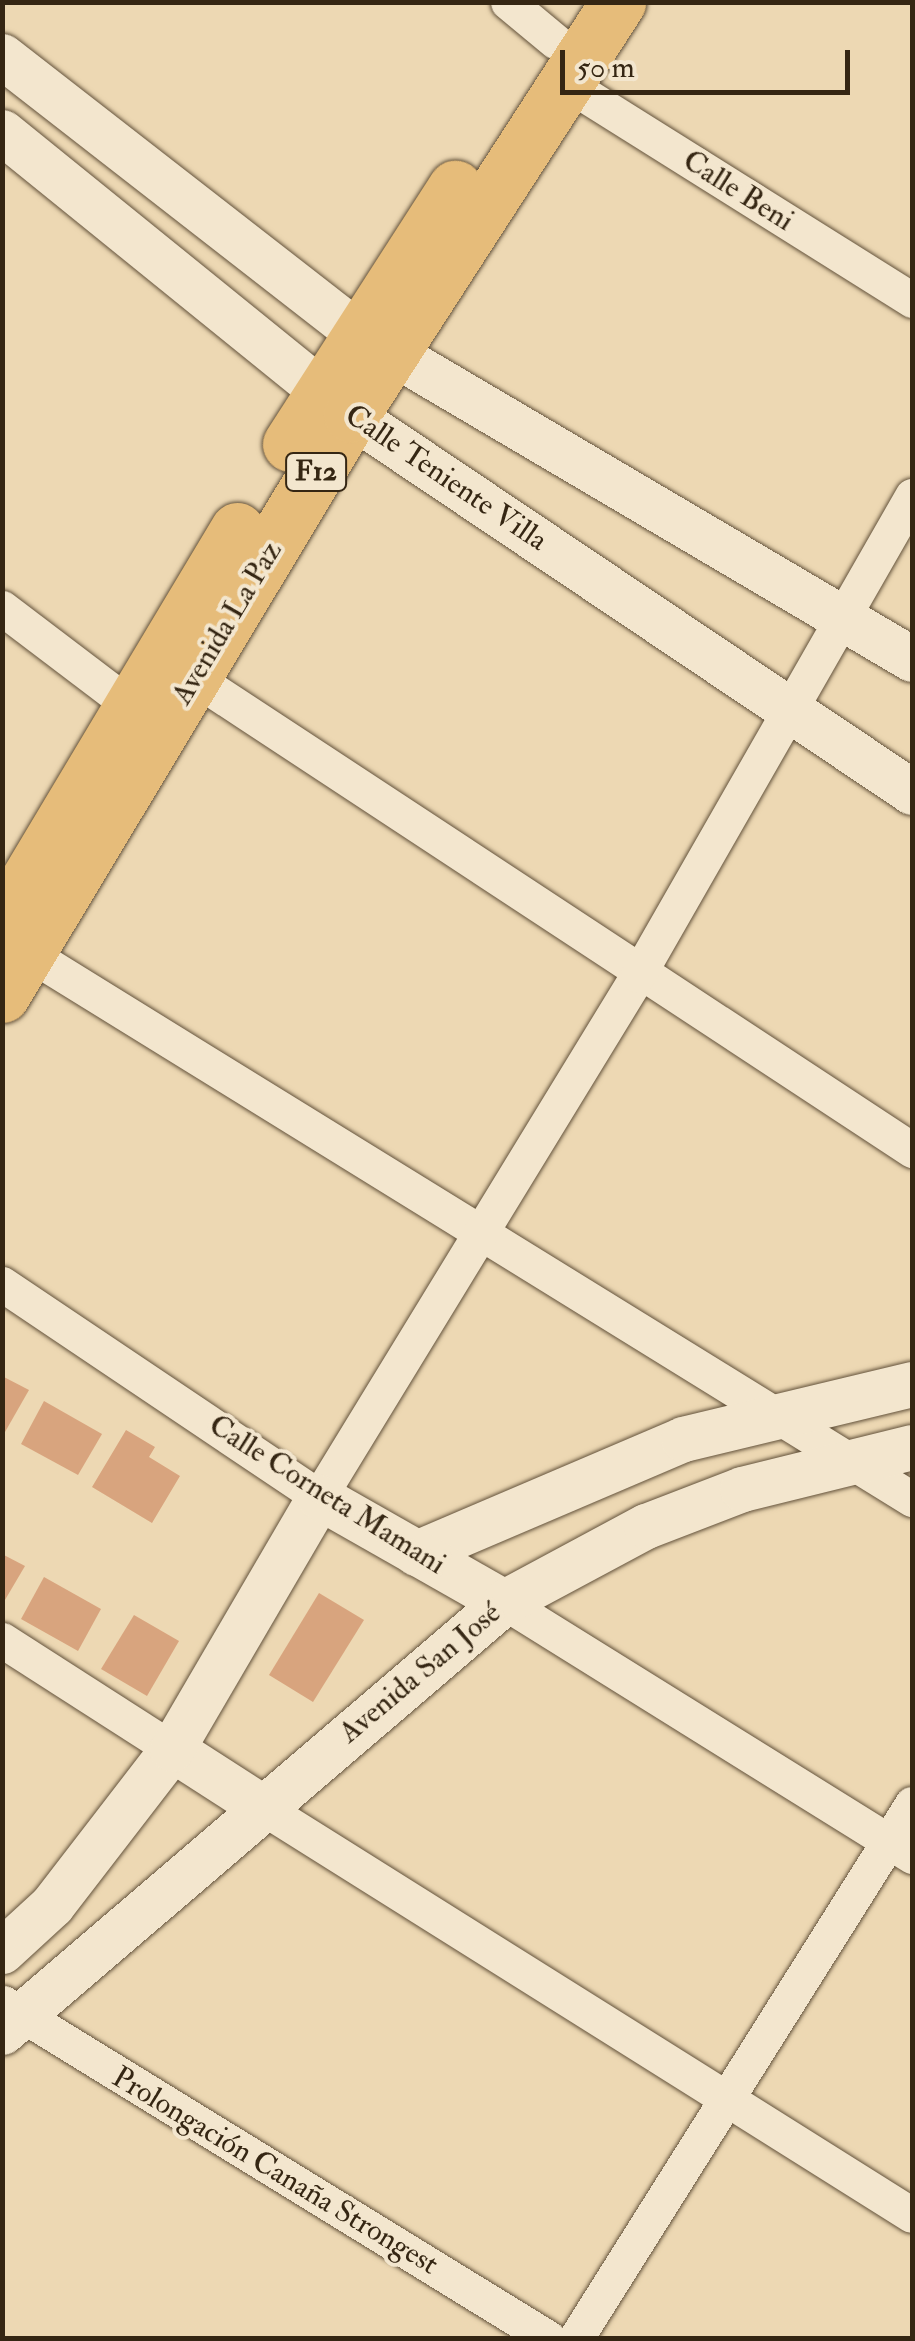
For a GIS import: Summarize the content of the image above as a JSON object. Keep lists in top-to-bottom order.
{
  "streets": {
    "main road": ["F12", "Avenida La Paz"],
    "street": [
      "Calle Beni",
      "Calle Teniente Villa",
      "Calle Corneta Mamani",
      "Avenida San José",
      "Prolongación Canaña Strongest"
    ]
  },
  "crossings": [
    ["Calle Beni", "Avenida La Paz"],
    ["Calle Teniente Villa", "Avenida La Paz"],
    ["Calle Corneta Mamani", "Avenida San José"],
    ["Avenida San José", "Prolongación Canaña Strongest"]
  ],
  "scale_bar": "50 m"
}
